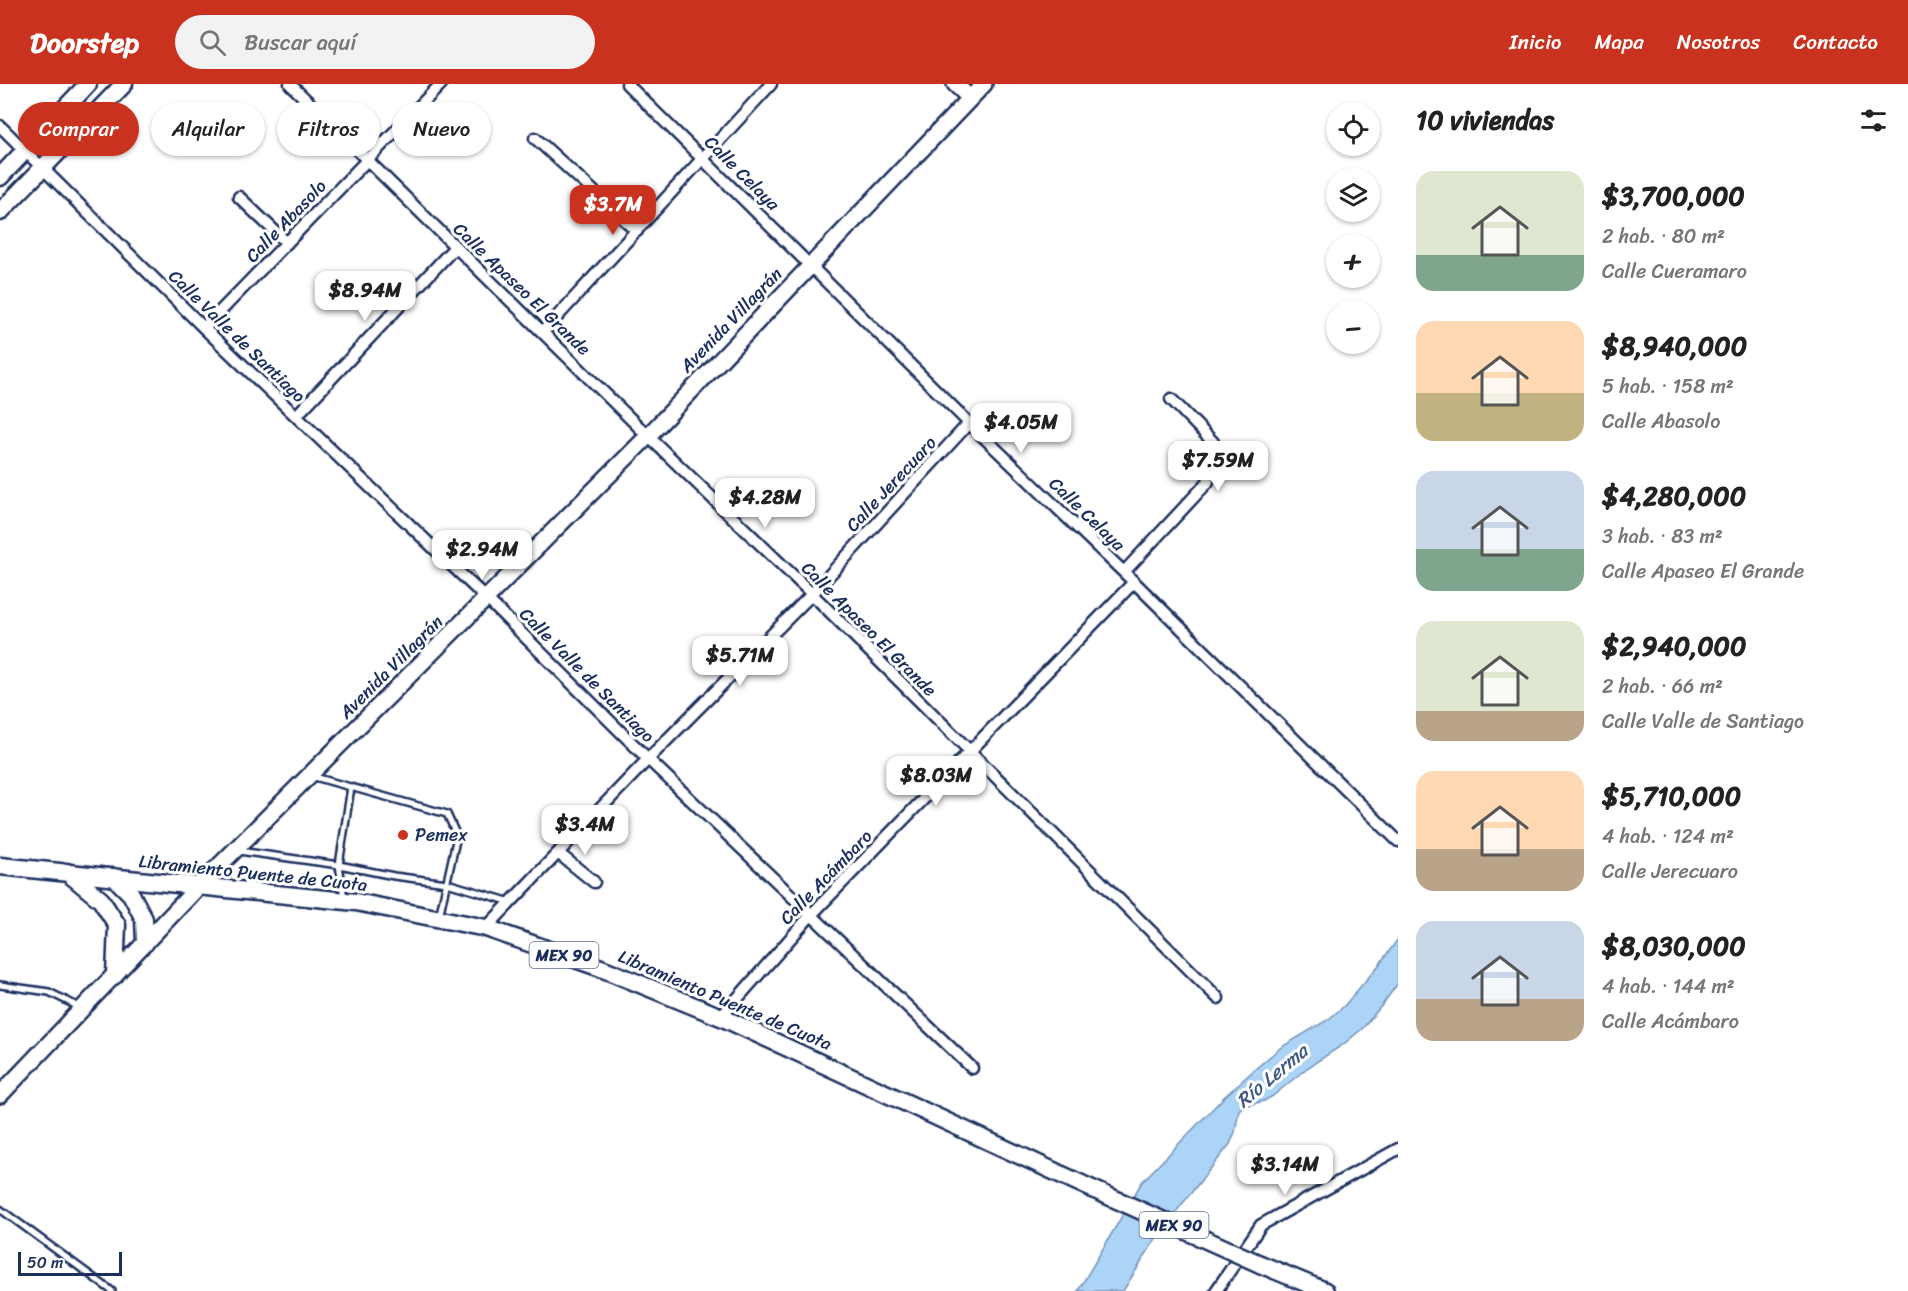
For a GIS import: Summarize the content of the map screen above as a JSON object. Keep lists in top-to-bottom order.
{
  "streets": {
    "main road": ["Libramiento Puente de Cuota", "MEX 90"],
    "street": [
      "Calle Celaya",
      "Calle Abasolo",
      "Calle Apaseo El Grande",
      "Avenida Villagrán",
      "Calle Valle de Santiago",
      "Calle Jerecuaro",
      "Calle Acámbaro"
    ]
  },
  "crossings": [
    ["Calle Celaya", "Avenida Villagrán"],
    ["Calle Celaya", "Calle Jerecuaro"],
    ["Calle Celaya", "Calle Acámbaro"],
    ["Calle Abasolo", "Calle Apaseo El Grande"],
    ["Calle Abasolo", "Calle Valle de Santiago"],
    ["Calle Apaseo El Grande", "Avenida Villagrán"],
    ["Calle Apaseo El Grande", "Calle Jerecuaro"],
    ["Calle Apaseo El Grande", "Calle Acámbaro"],
    ["Avenida Villagrán", "Calle Valle de Santiago"],
    ["Avenida Villagrán", "Libramiento Puente de Cuota"],
    ["Calle Valle de Santiago", "Calle Jerecuaro"],
    ["Calle Valle de Santiago", "Calle Acámbaro"],
    ["Calle Jerecuaro", "Libramiento Puente de Cuota"],
    ["Libramiento Puente de Cuota", "Calle Acámbaro"]
  ],
  "water": ["Río Lerma"],
  "places": ["Pemex"],
  "scale_bar": "50 m",
  "page": {
    "header": "Doorstep",
    "search": "Buscar aquí",
    "nav": [
      "Inicio",
      "Mapa",
      "Nosotros",
      "Contacto"
    ],
    "heading": "10 viviendas",
    "map_buttons": ["+", "−"],
    "chip": [
      "Comprar",
      "Alquilar",
      "Filtros",
      "Nuevo"
    ],
    "list": [
      {
        "name": "$3,700,000",
        "note": "2 hab. · 80 m² · Calle Cueramaro"
      },
      {
        "name": "$8,940,000",
        "note": "5 hab. · 158 m² · Calle Abasolo"
      },
      {
        "name": "$4,280,000",
        "note": "3 hab. · 83 m² · Calle Apaseo El Grande"
      },
      {
        "name": "$2,940,000",
        "note": "2 hab. · 66 m² · Calle Valle de Santiago"
      },
      {
        "name": "$5,710,000",
        "note": "4 hab. · 124 m² · Calle Jerecuaro"
      },
      {
        "name": "$8,030,000",
        "note": "4 hab. · 144 m² · Calle Acámbaro"
      }
    ],
    "price": [
      "$3.7M",
      "$8.94M",
      "$4.05M",
      "$7.59M",
      "$4.28M",
      "$2.94M",
      "$5.71M",
      "$8.03M",
      "$3.4M",
      "$3.14M"
    ],
    "scale": "50 m"
  }
}
